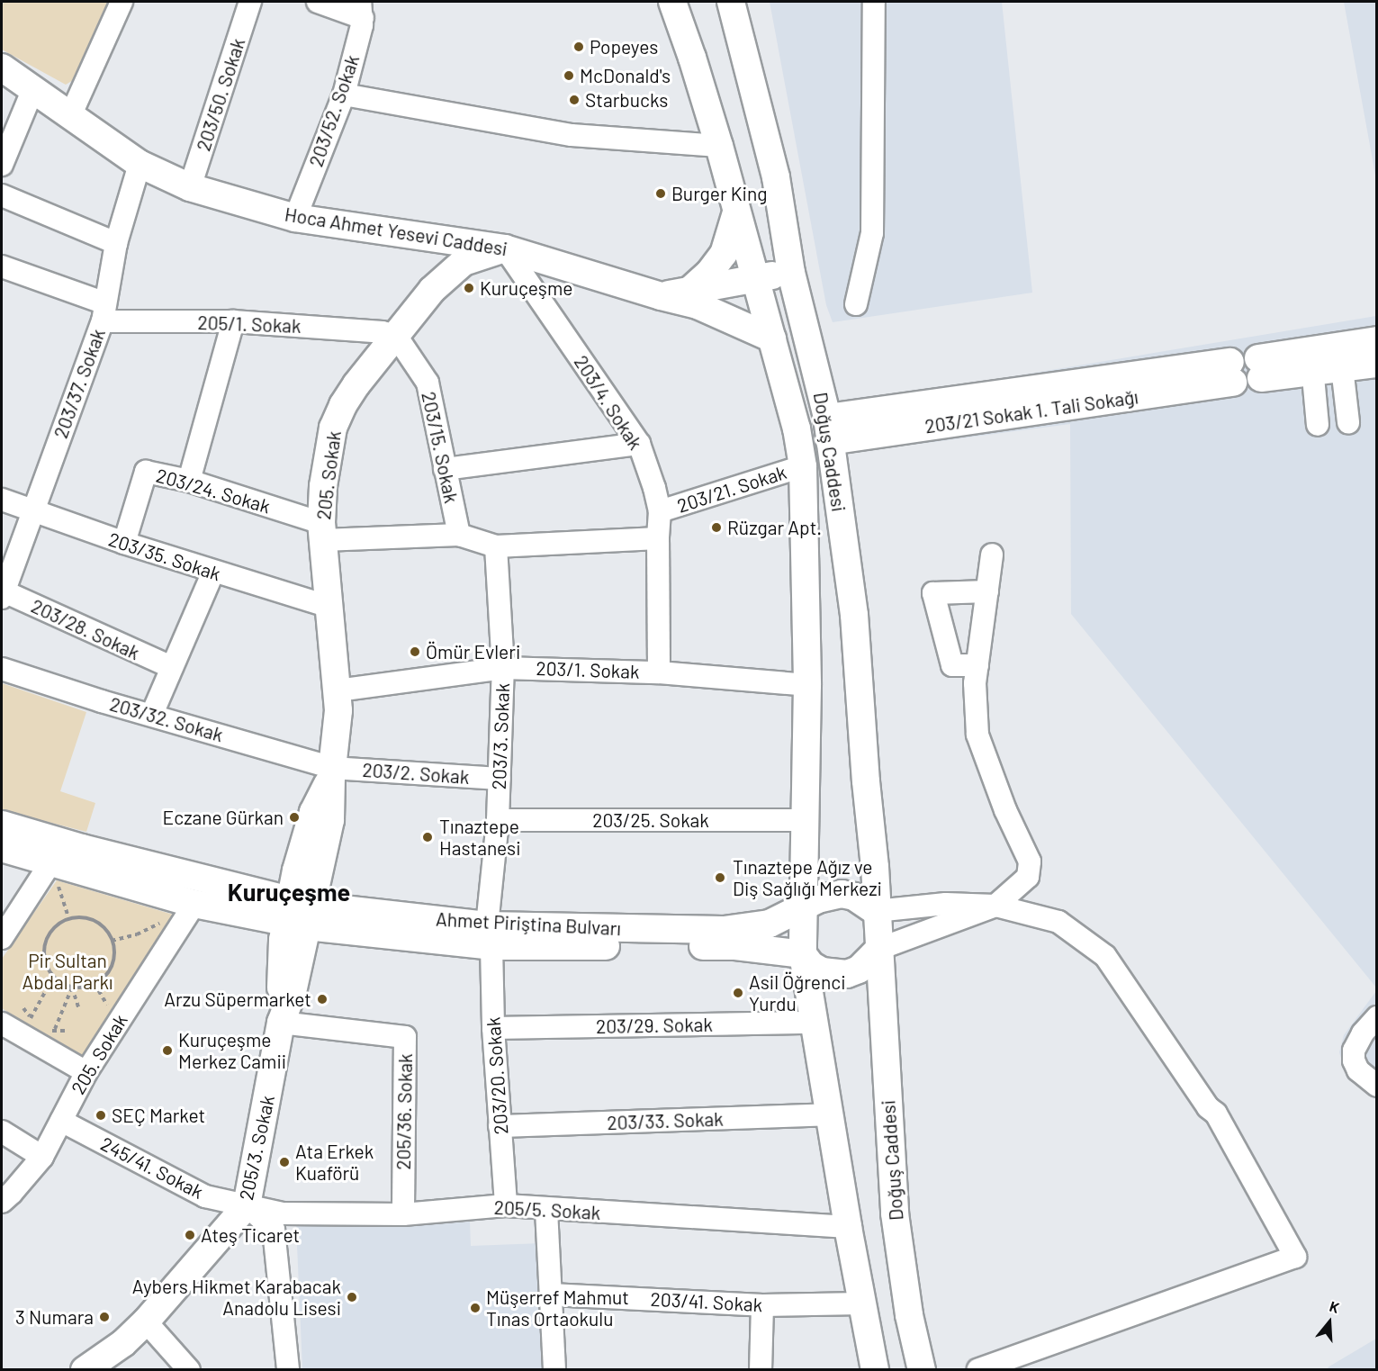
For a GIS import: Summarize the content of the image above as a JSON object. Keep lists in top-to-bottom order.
{
  "streets": {
    "main road": [
      "Hoca Ahmet Yesevi Caddesi",
      "203/21 Sokak 1. Tali Sokağı",
      "Doğuş Caddesi",
      "205. Sokak",
      "Ahmet Piriştina Bulvarı",
      "205/3. Sokak"
    ],
    "street": [
      "203/50. Sokak",
      "203/52. Sokak",
      "205/1. Sokak",
      "203/37. Sokak",
      "203/4. Sokak",
      "203/15. Sokak",
      "203/21. Sokak",
      "203/24. Sokak",
      "203/35. Sokak",
      "203/28. Sokak",
      "203/1. Sokak",
      "203/32. Sokak",
      "203/3. Sokak",
      "203/2. Sokak",
      "203/25. Sokak",
      "203/29. Sokak",
      "203/20. Sokak",
      "205/36. Sokak",
      "203/33. Sokak",
      "245/41. Sokak",
      "205/5. Sokak",
      "203/41. Sokak"
    ]
  },
  "crossings": [
    ["203/50. Sokak", "Hoca Ahmet Yesevi Caddesi"],
    ["203/52. Sokak", "Hoca Ahmet Yesevi Caddesi"],
    ["Hoca Ahmet Yesevi Caddesi", "203/37. Sokak"],
    ["Hoca Ahmet Yesevi Caddesi", "203/4. Sokak"],
    ["Hoca Ahmet Yesevi Caddesi", "205. Sokak"],
    ["205/1. Sokak", "203/37. Sokak"],
    ["205/1. Sokak", "203/15. Sokak"],
    ["205/1. Sokak", "205. Sokak"],
    ["203/37. Sokak", "203/35. Sokak"],
    ["203/37. Sokak", "203/28. Sokak"],
    ["203/4. Sokak", "205. Sokak"],
    ["203/4. Sokak", "203/21. Sokak"],
    ["203/4. Sokak", "203/1. Sokak"],
    ["203/21 Sokak 1. Tali Sokağı", "Doğuş Caddesi"],
    ["203/15. Sokak", "205. Sokak"],
    ["Doğuş Caddesi", "203/21. Sokak"],
    ["Doğuş Caddesi", "203/1. Sokak"],
    ["Doğuş Caddesi", "203/25. Sokak"],
    ["Doğuş Caddesi", "Ahmet Piriştina Bulvarı"],
    ["205. Sokak", "203/24. Sokak"],
    ["205. Sokak", "203/35. Sokak"],
    ["205. Sokak", "203/1. Sokak"],
    ["205. Sokak", "203/32. Sokak"],
    ["205. Sokak", "203/2. Sokak"],
    ["205. Sokak", "Ahmet Piriştina Bulvarı"],
    ["205. Sokak", "205/3. Sokak"],
    ["205. Sokak", "245/41. Sokak"],
    ["203/24. Sokak", "203/35. Sokak"],
    ["203/1. Sokak", "203/3. Sokak"],
    ["203/32. Sokak", "203/2. Sokak"],
    ["203/3. Sokak", "203/2. Sokak"],
    ["203/3. Sokak", "203/25. Sokak"],
    ["203/3. Sokak", "Ahmet Piriştina Bulvarı"],
    ["203/3. Sokak", "203/20. Sokak"],
    ["Ahmet Piriştina Bulvarı", "203/20. Sokak"],
    ["Ahmet Piriştina Bulvarı", "205/3. Sokak"],
    ["203/29. Sokak", "203/20. Sokak"],
    ["203/20. Sokak", "203/33. Sokak"],
    ["203/20. Sokak", "205/5. Sokak"],
    ["205/36. Sokak", "205/3. Sokak"],
    ["205/36. Sokak", "205/5. Sokak"],
    ["205/3. Sokak", "245/41. Sokak"],
    ["205/3. Sokak", "205/5. Sokak"],
    ["245/41. Sokak", "205/5. Sokak"]
  ],
  "districts": ["Kuruçeşme"],
  "parks": ["Pir Sultan Abdal Parkı"],
  "places": [
    "Popeyes",
    "McDonald's",
    "Starbucks",
    "Burger King",
    "Kuruçeşme",
    "Rüzgar Apt.",
    "Ömür Evleri",
    "Eczane Gürkan",
    "Tınaztepe Hastanesi",
    "Tınaztepe Ağız ve Diş Sağlığı Merkezi",
    "Asil Öğrenci Yurdu",
    "Arzu Süpermarket",
    "Kuruçeşme Merkez Camii",
    "SEÇ Market",
    "Ata Erkek Kuaförü",
    "Ateş Ticaret",
    "Aybers Hikmet Karabacak Anadolu Lisesi",
    "Müşerref Mahmut Tınas Ortaokulu",
    "3 Numara"
  ],
  "north": "top"
}
